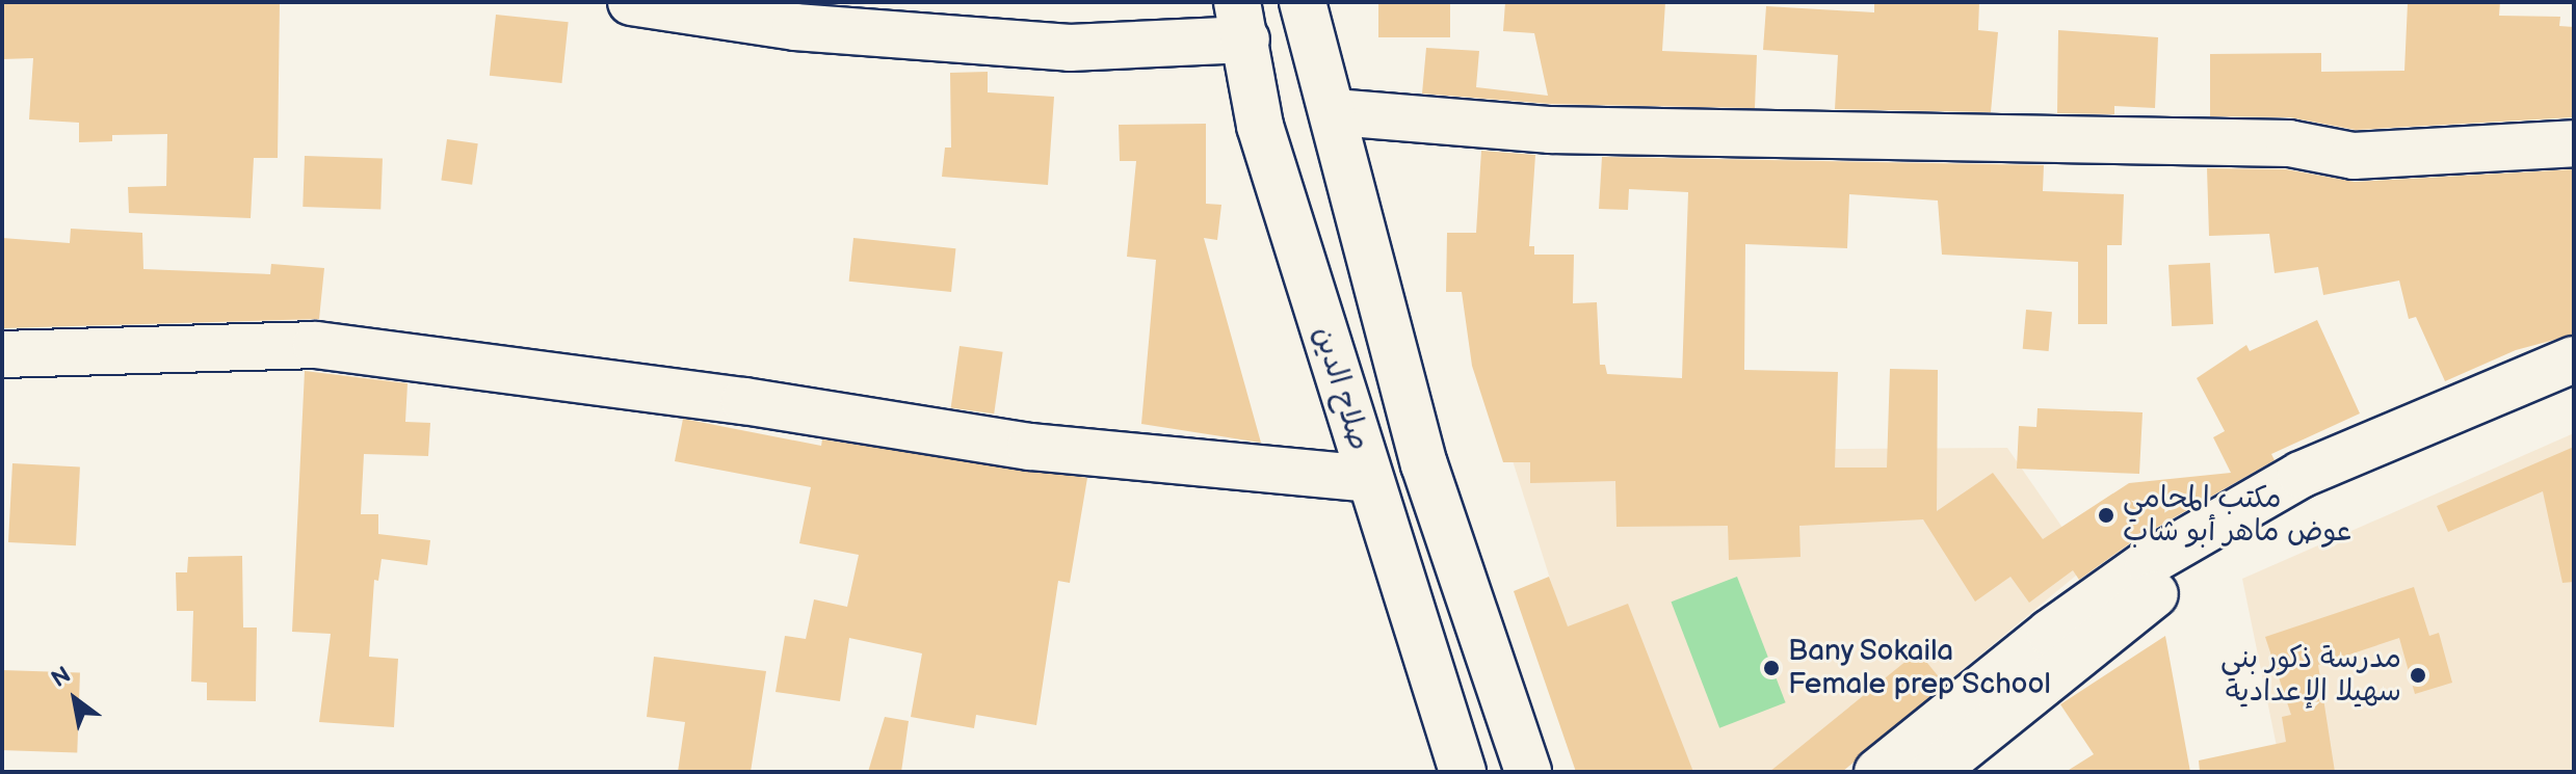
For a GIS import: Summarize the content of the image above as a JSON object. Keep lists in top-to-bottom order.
{
  "streets": {
    "main road": ["صلاح الدين"]
  },
  "places": ["مكتب المحامي عوض ماهر أبو شاب", "Bany Sokaila Female prep School", "مدرسة ذكور بني سهيلا الإعدادية"],
  "north": "top left"
}
